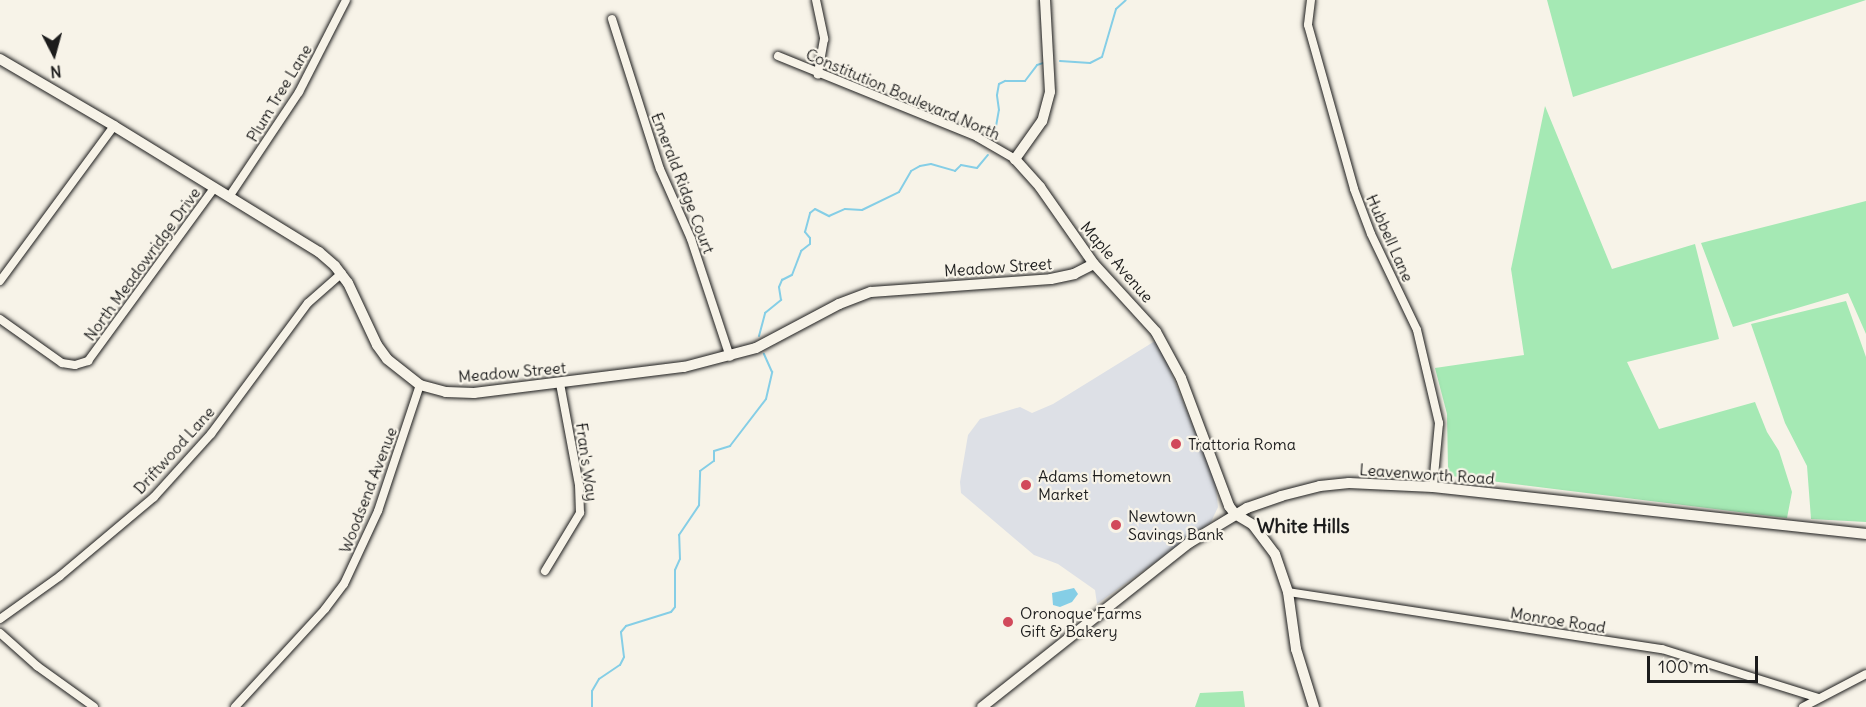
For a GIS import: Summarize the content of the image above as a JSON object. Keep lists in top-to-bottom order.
{
  "streets": {
    "main road": ["Maple Avenue", "Meadow Street", "Leavenworth Road"],
    "street": [
      "Plum Tree Lane",
      "Constitution Boulevard North",
      "Emerald Ridge Court",
      "Hubbell Lane",
      "North Meadowridge Drive",
      "Driftwood Lane",
      "Fran's Way",
      "Woodsend Avenue",
      "Monroe Road"
    ]
  },
  "crossings": [
    ["Plum Tree Lane", "Meadow Street"],
    ["Constitution Boulevard North", "Maple Avenue"],
    ["Emerald Ridge Court", "Meadow Street"],
    ["Hubbell Lane", "Leavenworth Road"],
    ["Maple Avenue", "Meadow Street"],
    ["Maple Avenue", "Leavenworth Road"],
    ["North Meadowridge Drive", "Meadow Street"],
    ["Meadow Street", "Driftwood Lane"],
    ["Meadow Street", "Fran's Way"],
    ["Meadow Street", "Woodsend Avenue"]
  ],
  "districts": ["White Hills"],
  "places": [
    "Trattoria Roma",
    "Adams Hometown Market",
    "Newtown Savings Bank",
    "Oronoque Farms Gift & Bakery"
  ],
  "scale_bar": "100 m",
  "north": "bottom"
}
